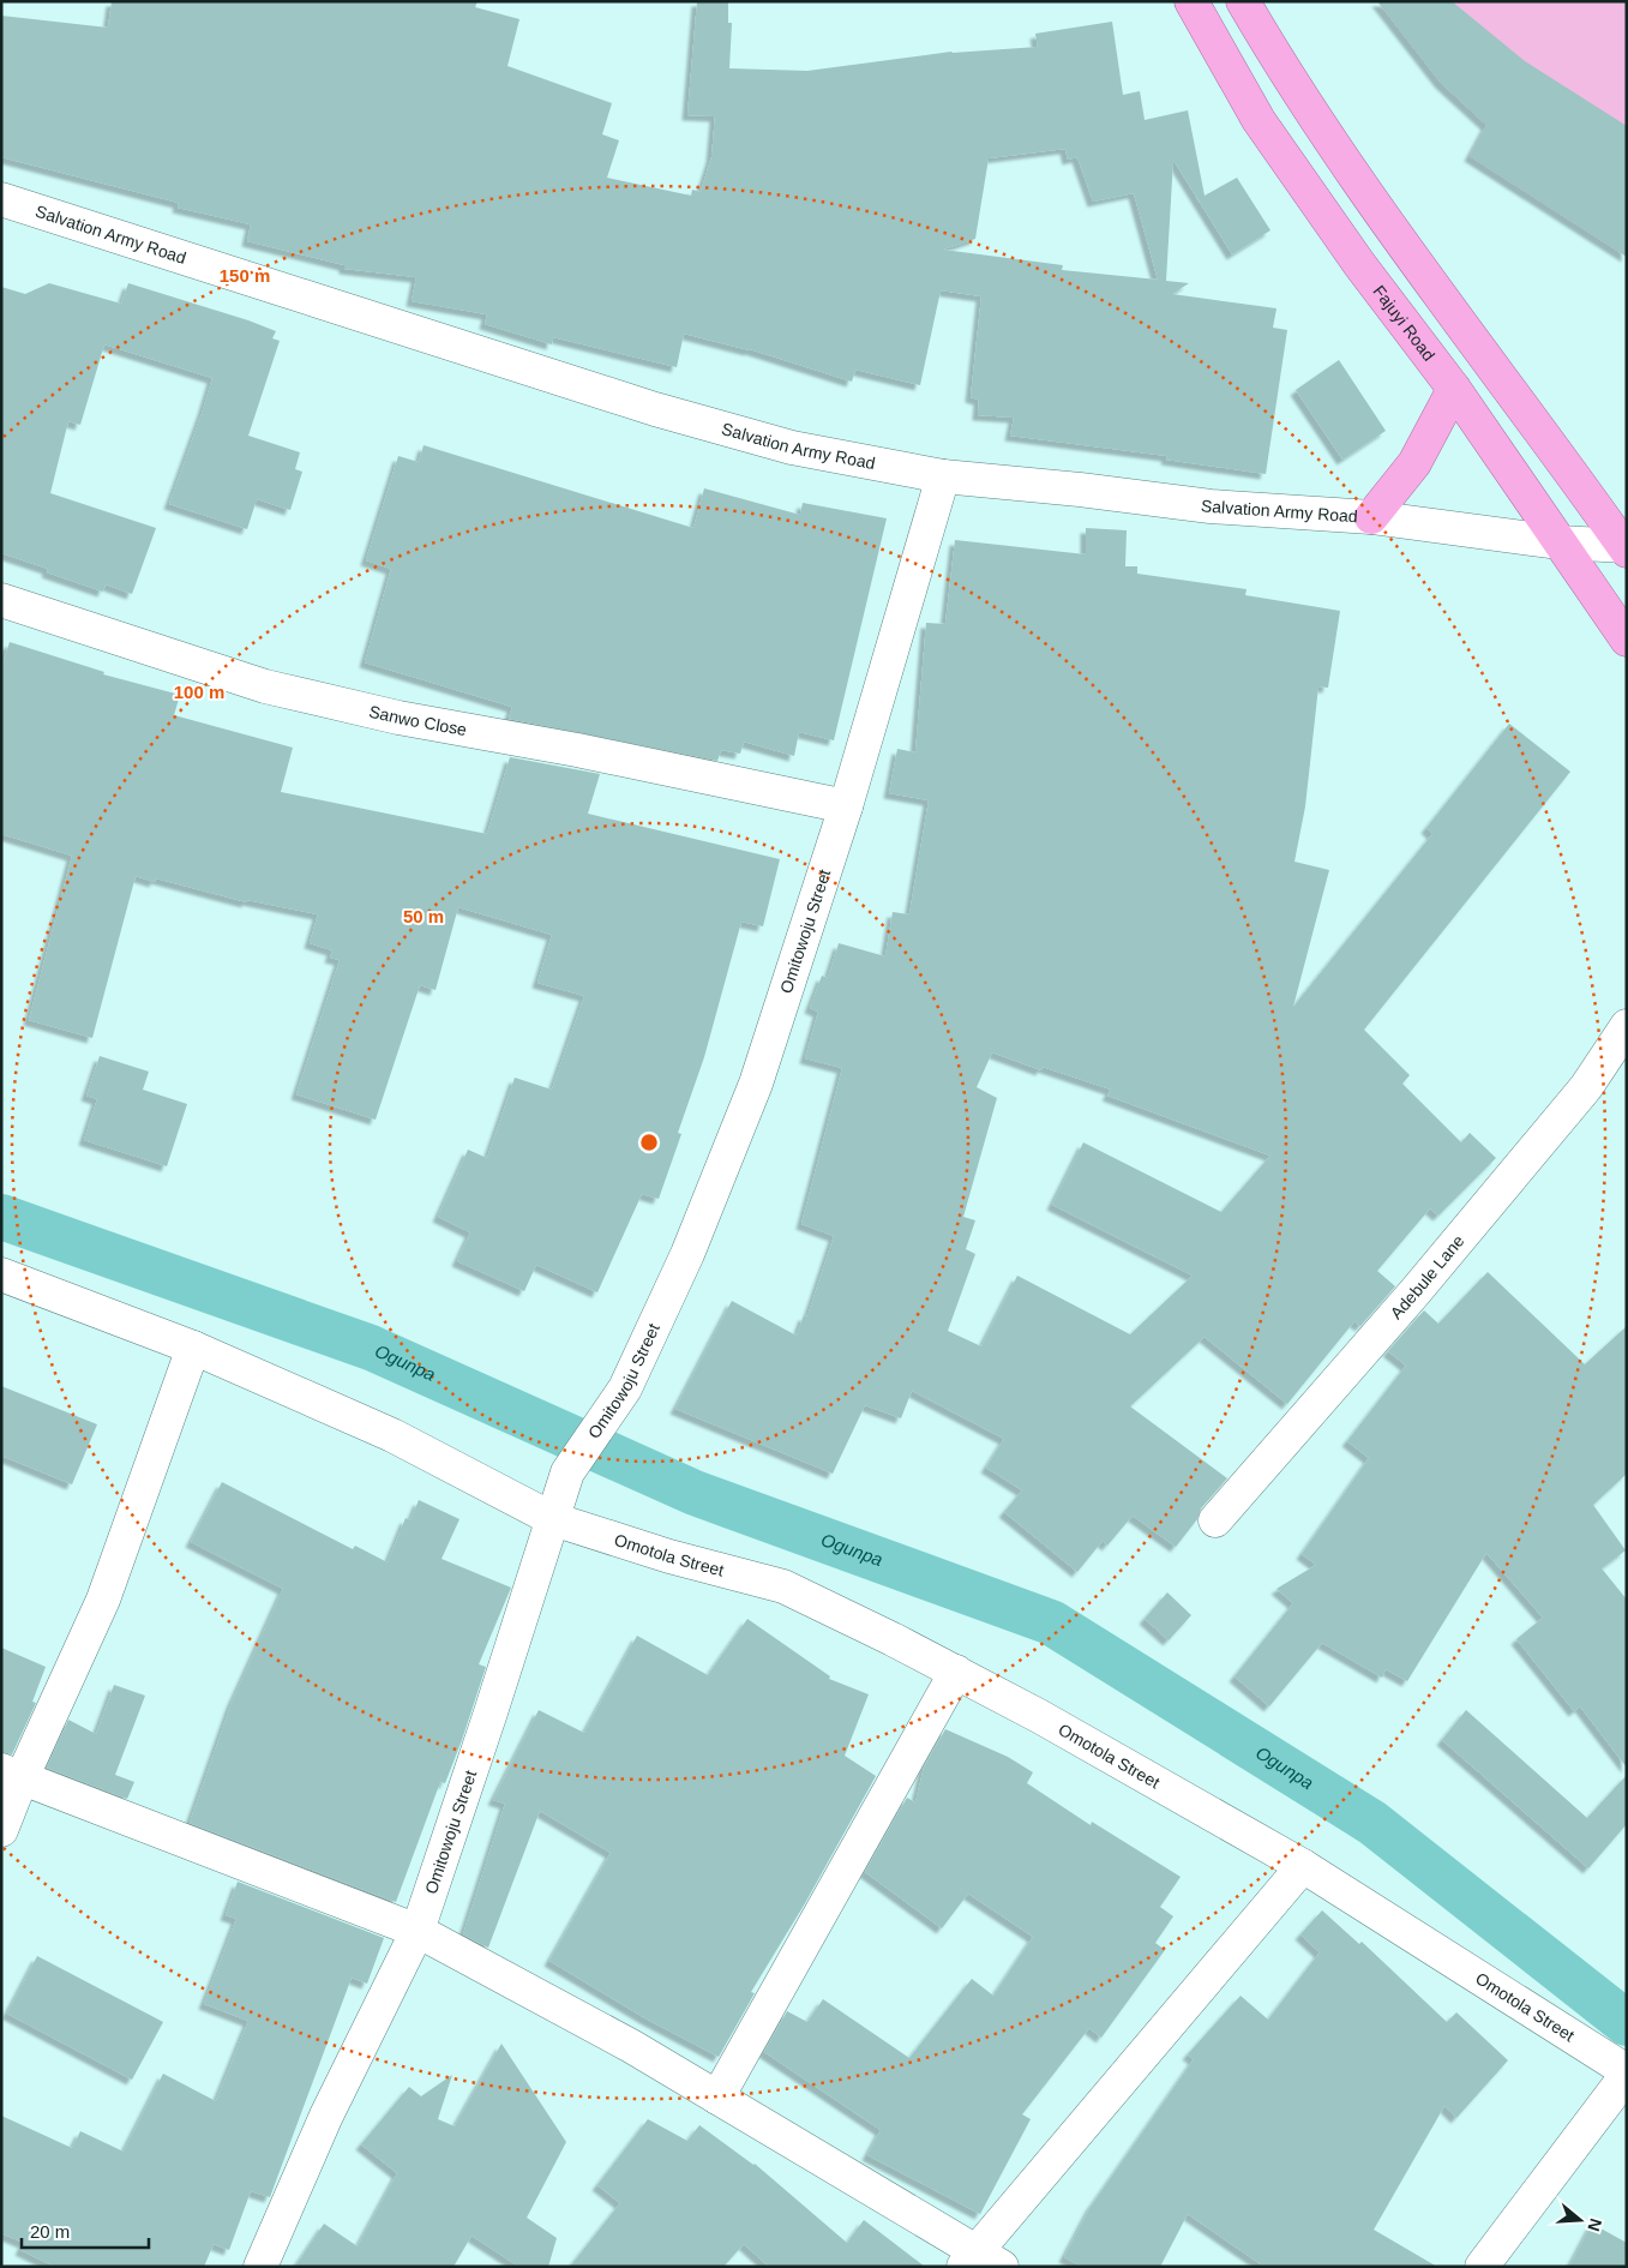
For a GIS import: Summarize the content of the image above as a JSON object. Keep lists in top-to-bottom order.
{
  "streets": {
    "highway": ["Fajuyi Road"],
    "street": [
      "Salvation Army Road",
      "Sanwo Close",
      "Omitowoju Street",
      "Adebule Lane",
      "Omotola Street"
    ]
  },
  "crossings": [
    ["Salvation Army Road", "Fajuyi Road"],
    ["Salvation Army Road", "Omitowoju Street"],
    ["Sanwo Close", "Omitowoju Street"],
    ["Omitowoju Street", "Omotola Street"]
  ],
  "water": ["Ogunpa"],
  "scale_bar": "20 m",
  "north": "right",
  "rings": ["150 m", "100 m", "50 m"]
}
